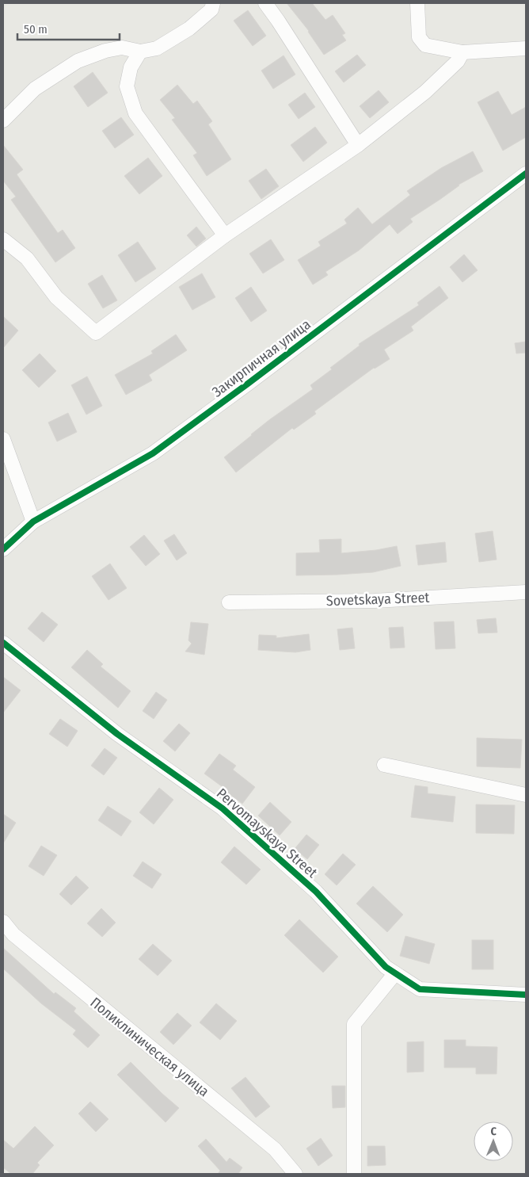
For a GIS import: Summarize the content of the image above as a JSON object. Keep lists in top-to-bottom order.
{
  "streets": {
    "street": [
      "Закирпичная улица",
      "Sovetskaya Street",
      "Pervomayskaya Street",
      "Поликлиническая улица"
    ]
  },
  "scale_bar": "50 m",
  "north": "top"
}
